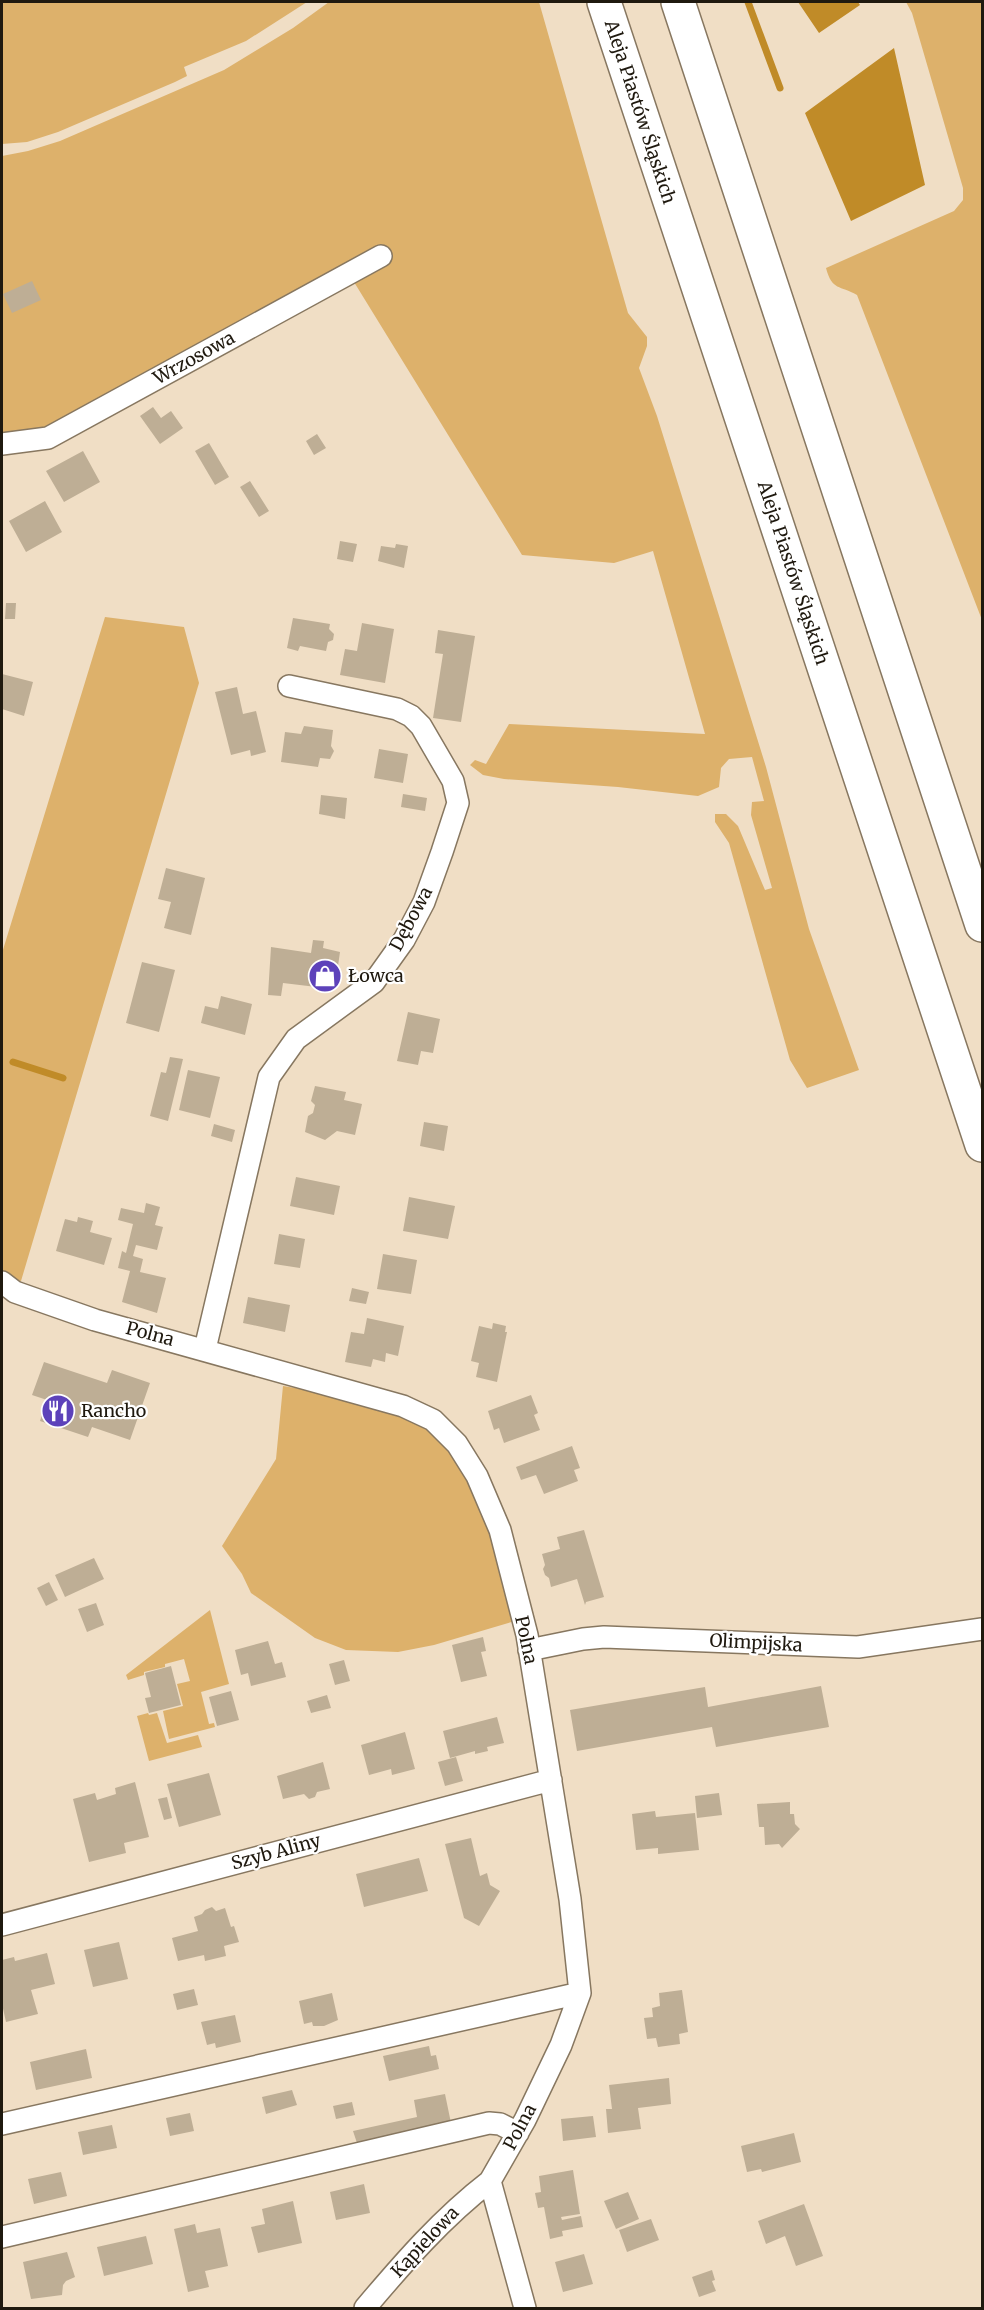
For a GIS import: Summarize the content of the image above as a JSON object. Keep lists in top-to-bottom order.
{
  "streets": {
    "highway": ["Aleja Piastów Śląskich"],
    "street": [
      "Wrzosowa",
      "Dębowa",
      "Polna",
      "Olimpijska",
      "Szyb Aliny",
      "Kąpielowa"
    ]
  },
  "crossings": [
    ["Dębowa", "Polna"],
    ["Polna", "Olimpijska"],
    ["Polna", "Szyb Aliny"],
    ["Polna", "Kąpielowa"]
  ],
  "places": {
    "shop": ["Łowca"],
    "restaurant": ["Rancho"]
  }
}
